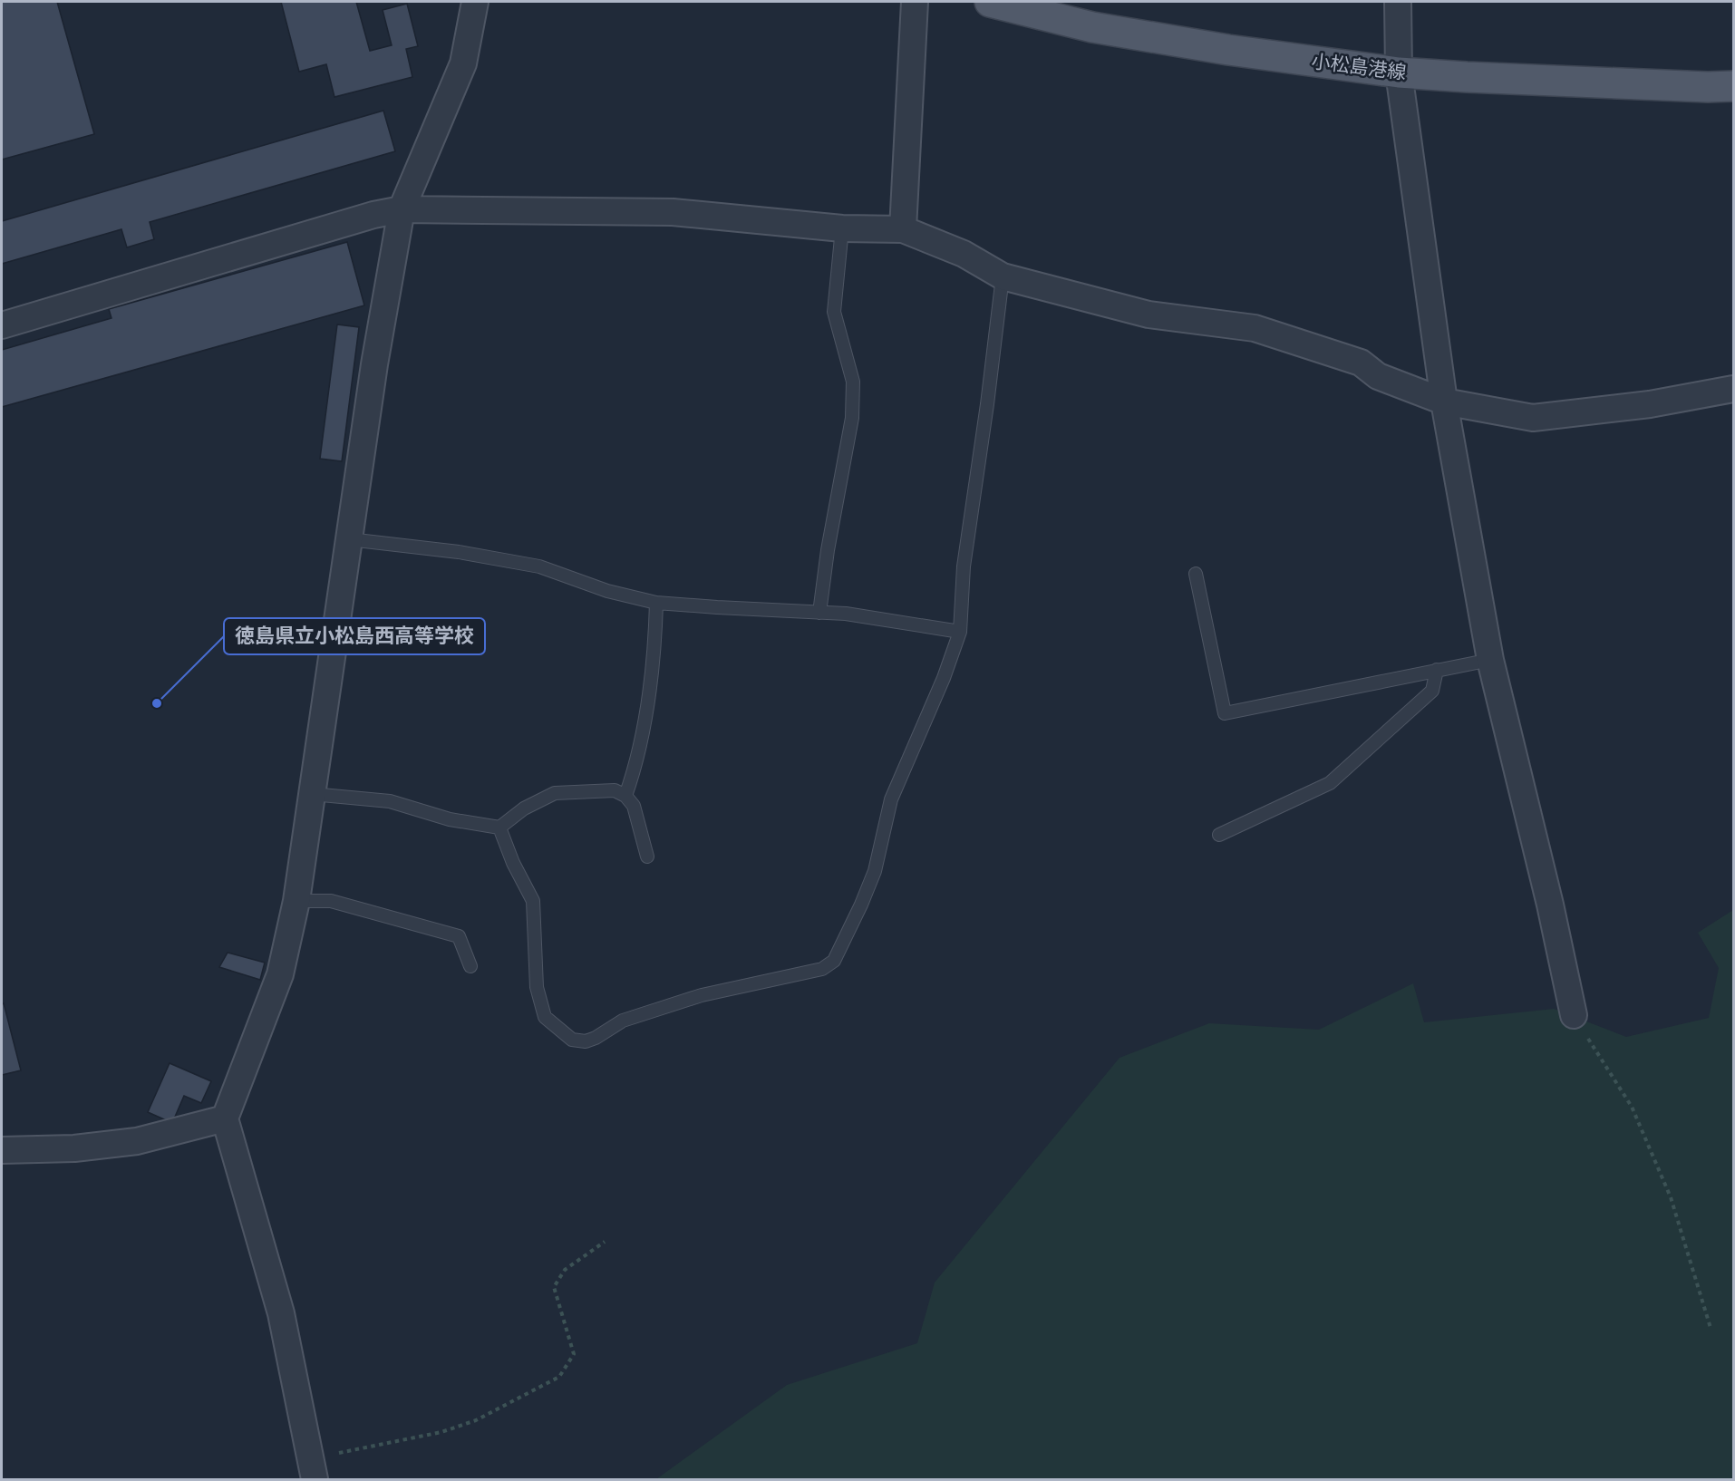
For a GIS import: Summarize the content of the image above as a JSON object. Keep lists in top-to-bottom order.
{
  "streets": {
    "main road": ["小松島港線"]
  },
  "places": ["徳島県立小松島西高等学校"]
}
